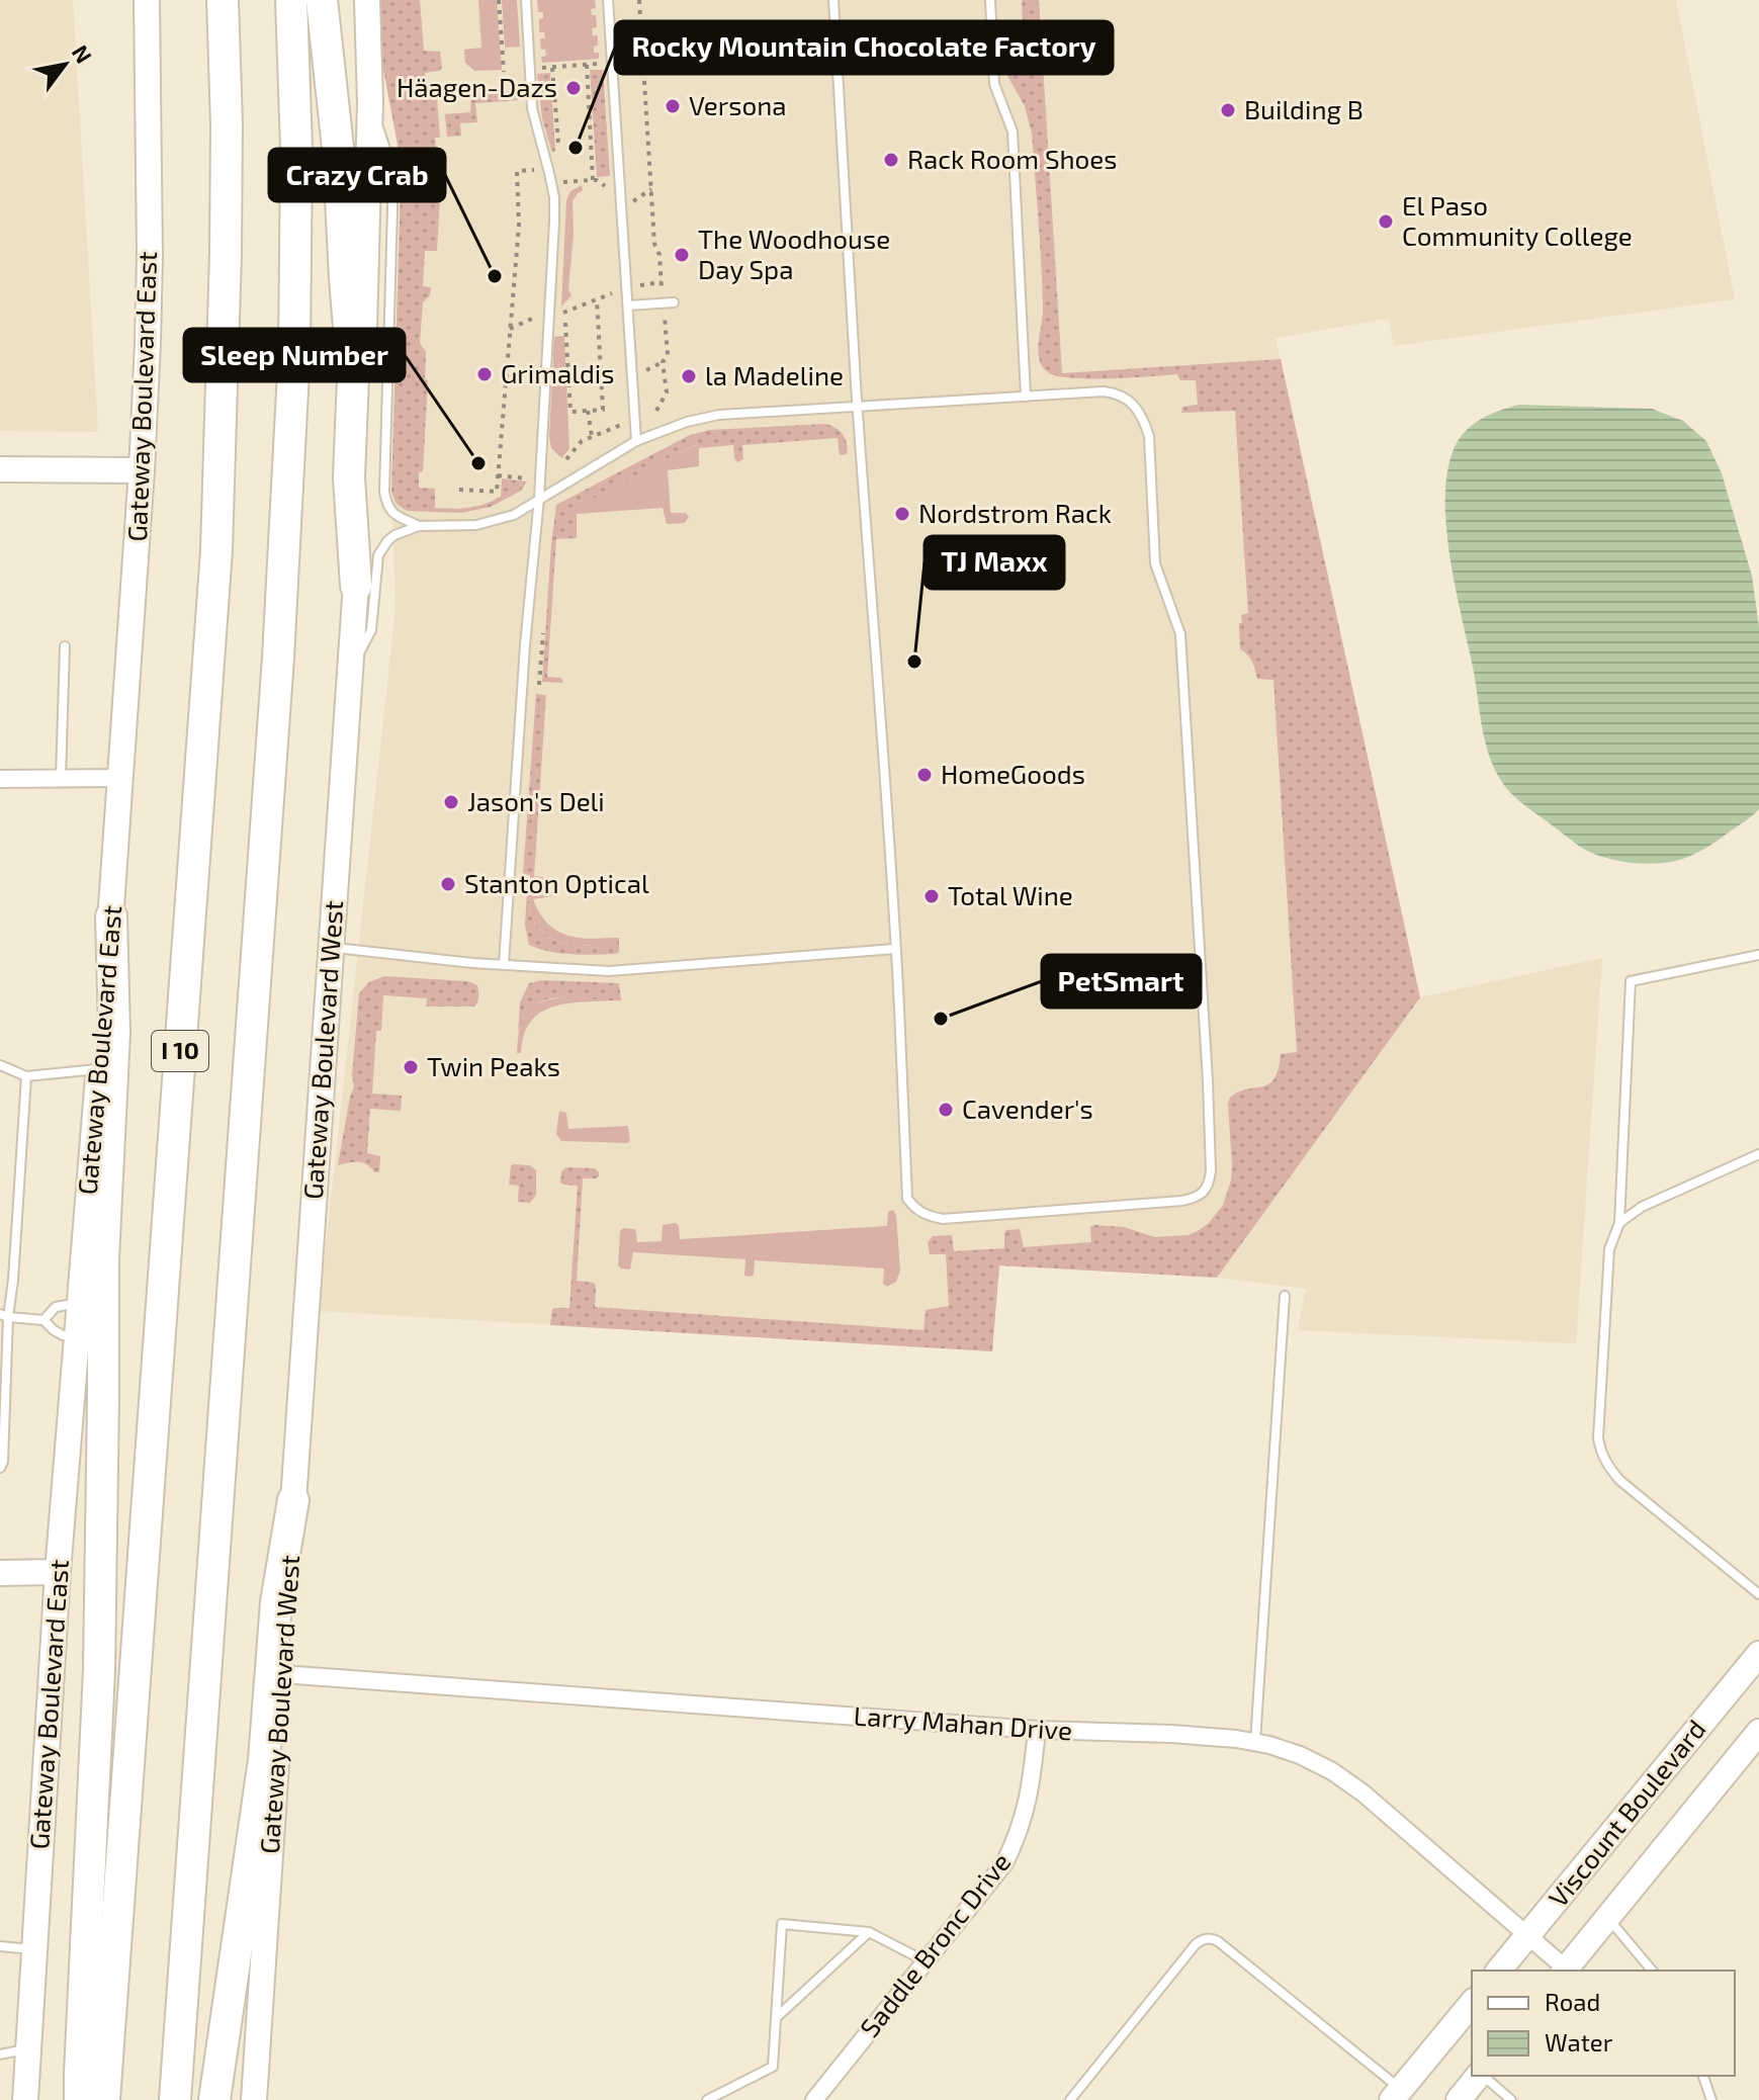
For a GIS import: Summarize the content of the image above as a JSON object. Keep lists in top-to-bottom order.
{
  "streets": {
    "highway": ["I 10"],
    "main road": ["Gateway Boulevard East", "Gateway Boulevard West", "Viscount Boulevard"],
    "street": ["Larry Mahan Drive", "Saddle Bronc Drive"]
  },
  "crossings": [
    ["Gateway Boulevard West", "Larry Mahan Drive"],
    ["Larry Mahan Drive", "Viscount Boulevard"],
    ["Larry Mahan Drive", "Saddle Bronc Drive"]
  ],
  "places": [
    "Häagen-Dazs",
    "Versona",
    "Building B",
    "Rocky Mountain Chocolate Factory",
    "Rack Room Shoes",
    "El Paso Community College",
    "The Woodhouse Day Spa",
    "Crazy Crab",
    "Grimaldis",
    "la Madeline",
    "Sleep Number",
    "Nordstrom Rack",
    "TJ Maxx",
    "HomeGoods",
    "Jason's Deli",
    "Stanton Optical",
    "Total Wine",
    "PetSmart",
    "Twin Peaks",
    "Cavender's"
  ],
  "legend": ["Road", "Water"],
  "north": "top right"
}
